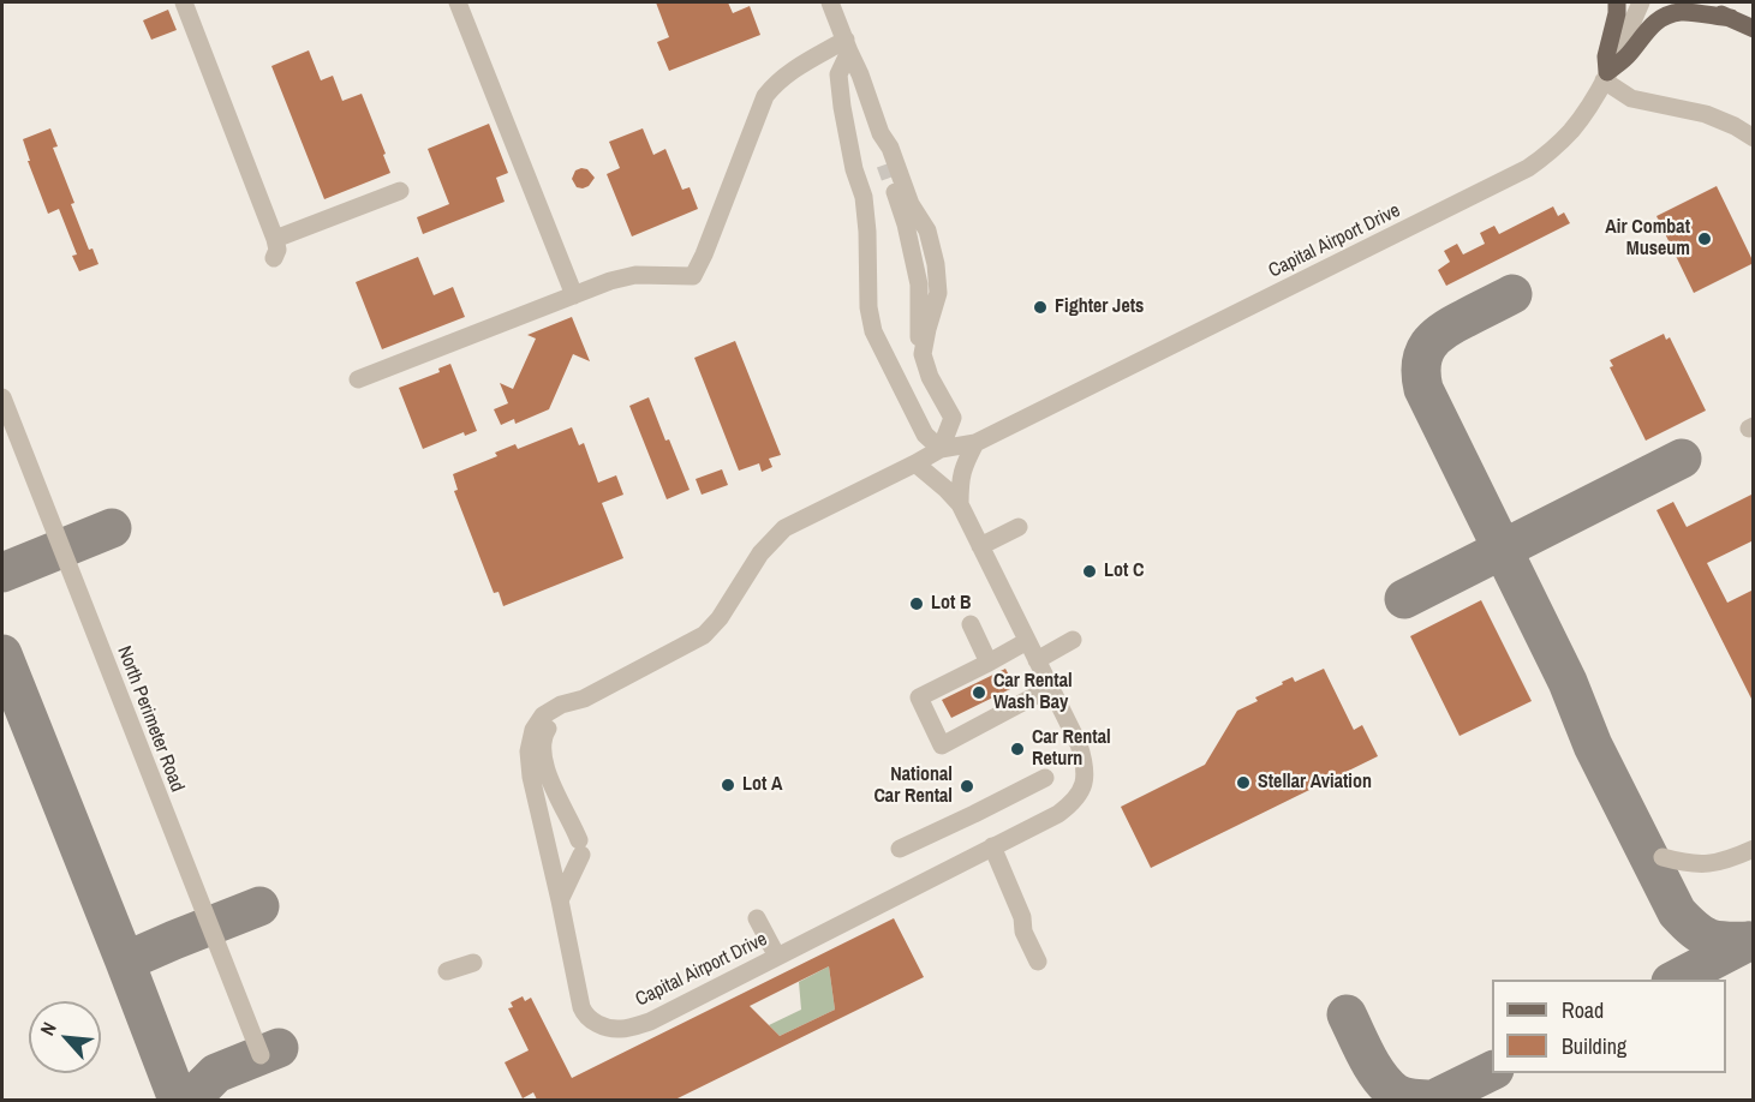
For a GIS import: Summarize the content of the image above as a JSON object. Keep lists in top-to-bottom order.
{
  "streets": {
    "street": ["Capital Airport Drive", "North Perimeter Road"]
  },
  "places": [
    "Air Combat Museum",
    "Fighter Jets",
    "Lot C",
    "Lot B",
    "Car Rental Wash Bay",
    "Car Rental Return",
    "Stellar Aviation",
    "Lot A",
    "National Car Rental"
  ],
  "legend": ["Road", "Building"],
  "north": "top left"
}
